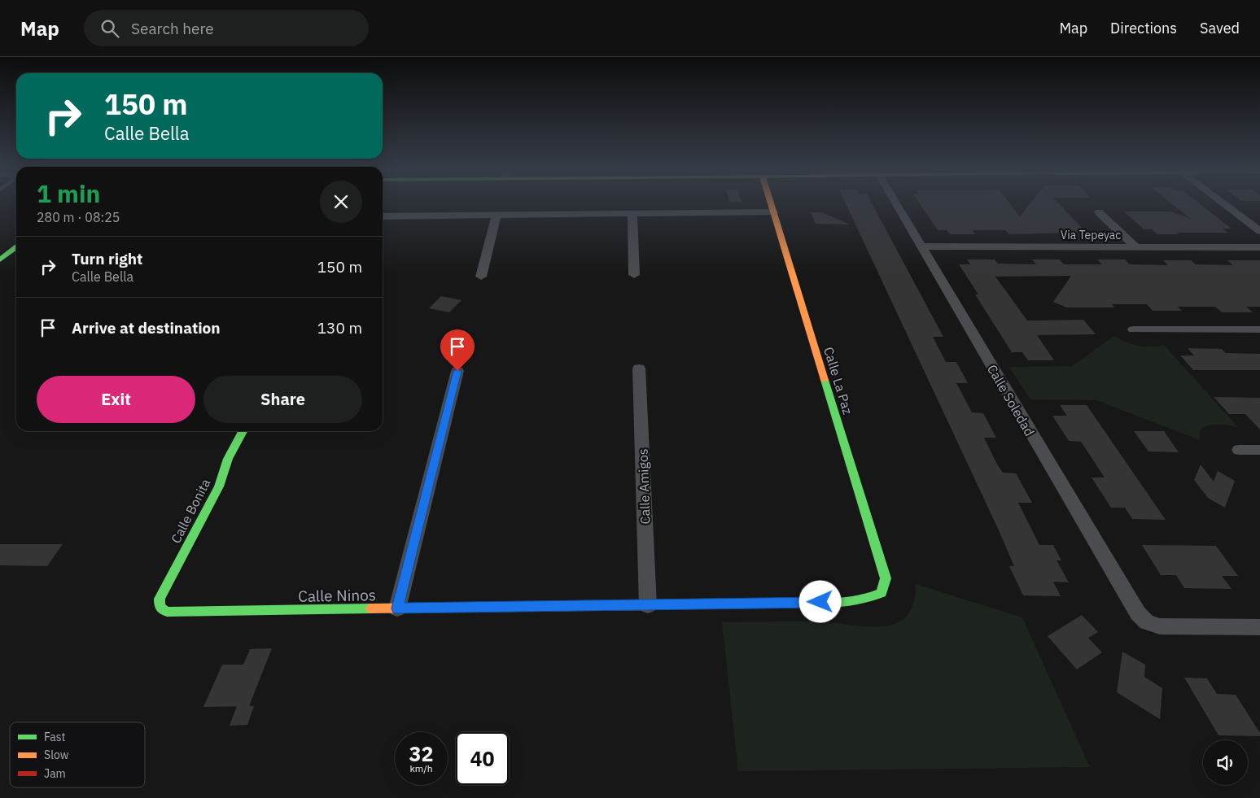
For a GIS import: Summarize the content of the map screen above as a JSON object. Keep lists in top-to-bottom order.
{
  "streets": {
    "street": [
      "Via Tepeyac",
      "Calle La Paz",
      "Calle Soledad",
      "Calle Amigos",
      "Calle Bonita",
      "Calle Ninos"
    ]
  },
  "crossings": [
    ["Via Tepeyac", "Calle Soledad"],
    ["Calle La Paz", "Calle Ninos"],
    ["Calle Amigos", "Calle Ninos"],
    ["Calle Bonita", "Calle Ninos"]
  ],
  "legend": ["Fast", "Slow", "Jam"],
  "page": {
    "header": "Map",
    "search": "Search here",
    "nav": ["Map", "Directions", "Saved"],
    "turn": ["150 m", "Calle Bella"],
    "heading": ["1 min", "280 m · 08:25"],
    "list": [
      {
        "name": "Turn right",
        "note": "Calle Bella",
        "value": "150 m"
      },
      {
        "name": "Arrive at destination",
        "value": "130 m"
      }
    ],
    "buttons": ["Exit", "Share"],
    "speed": "32 km/h",
    "limit": "40"
  }
}
